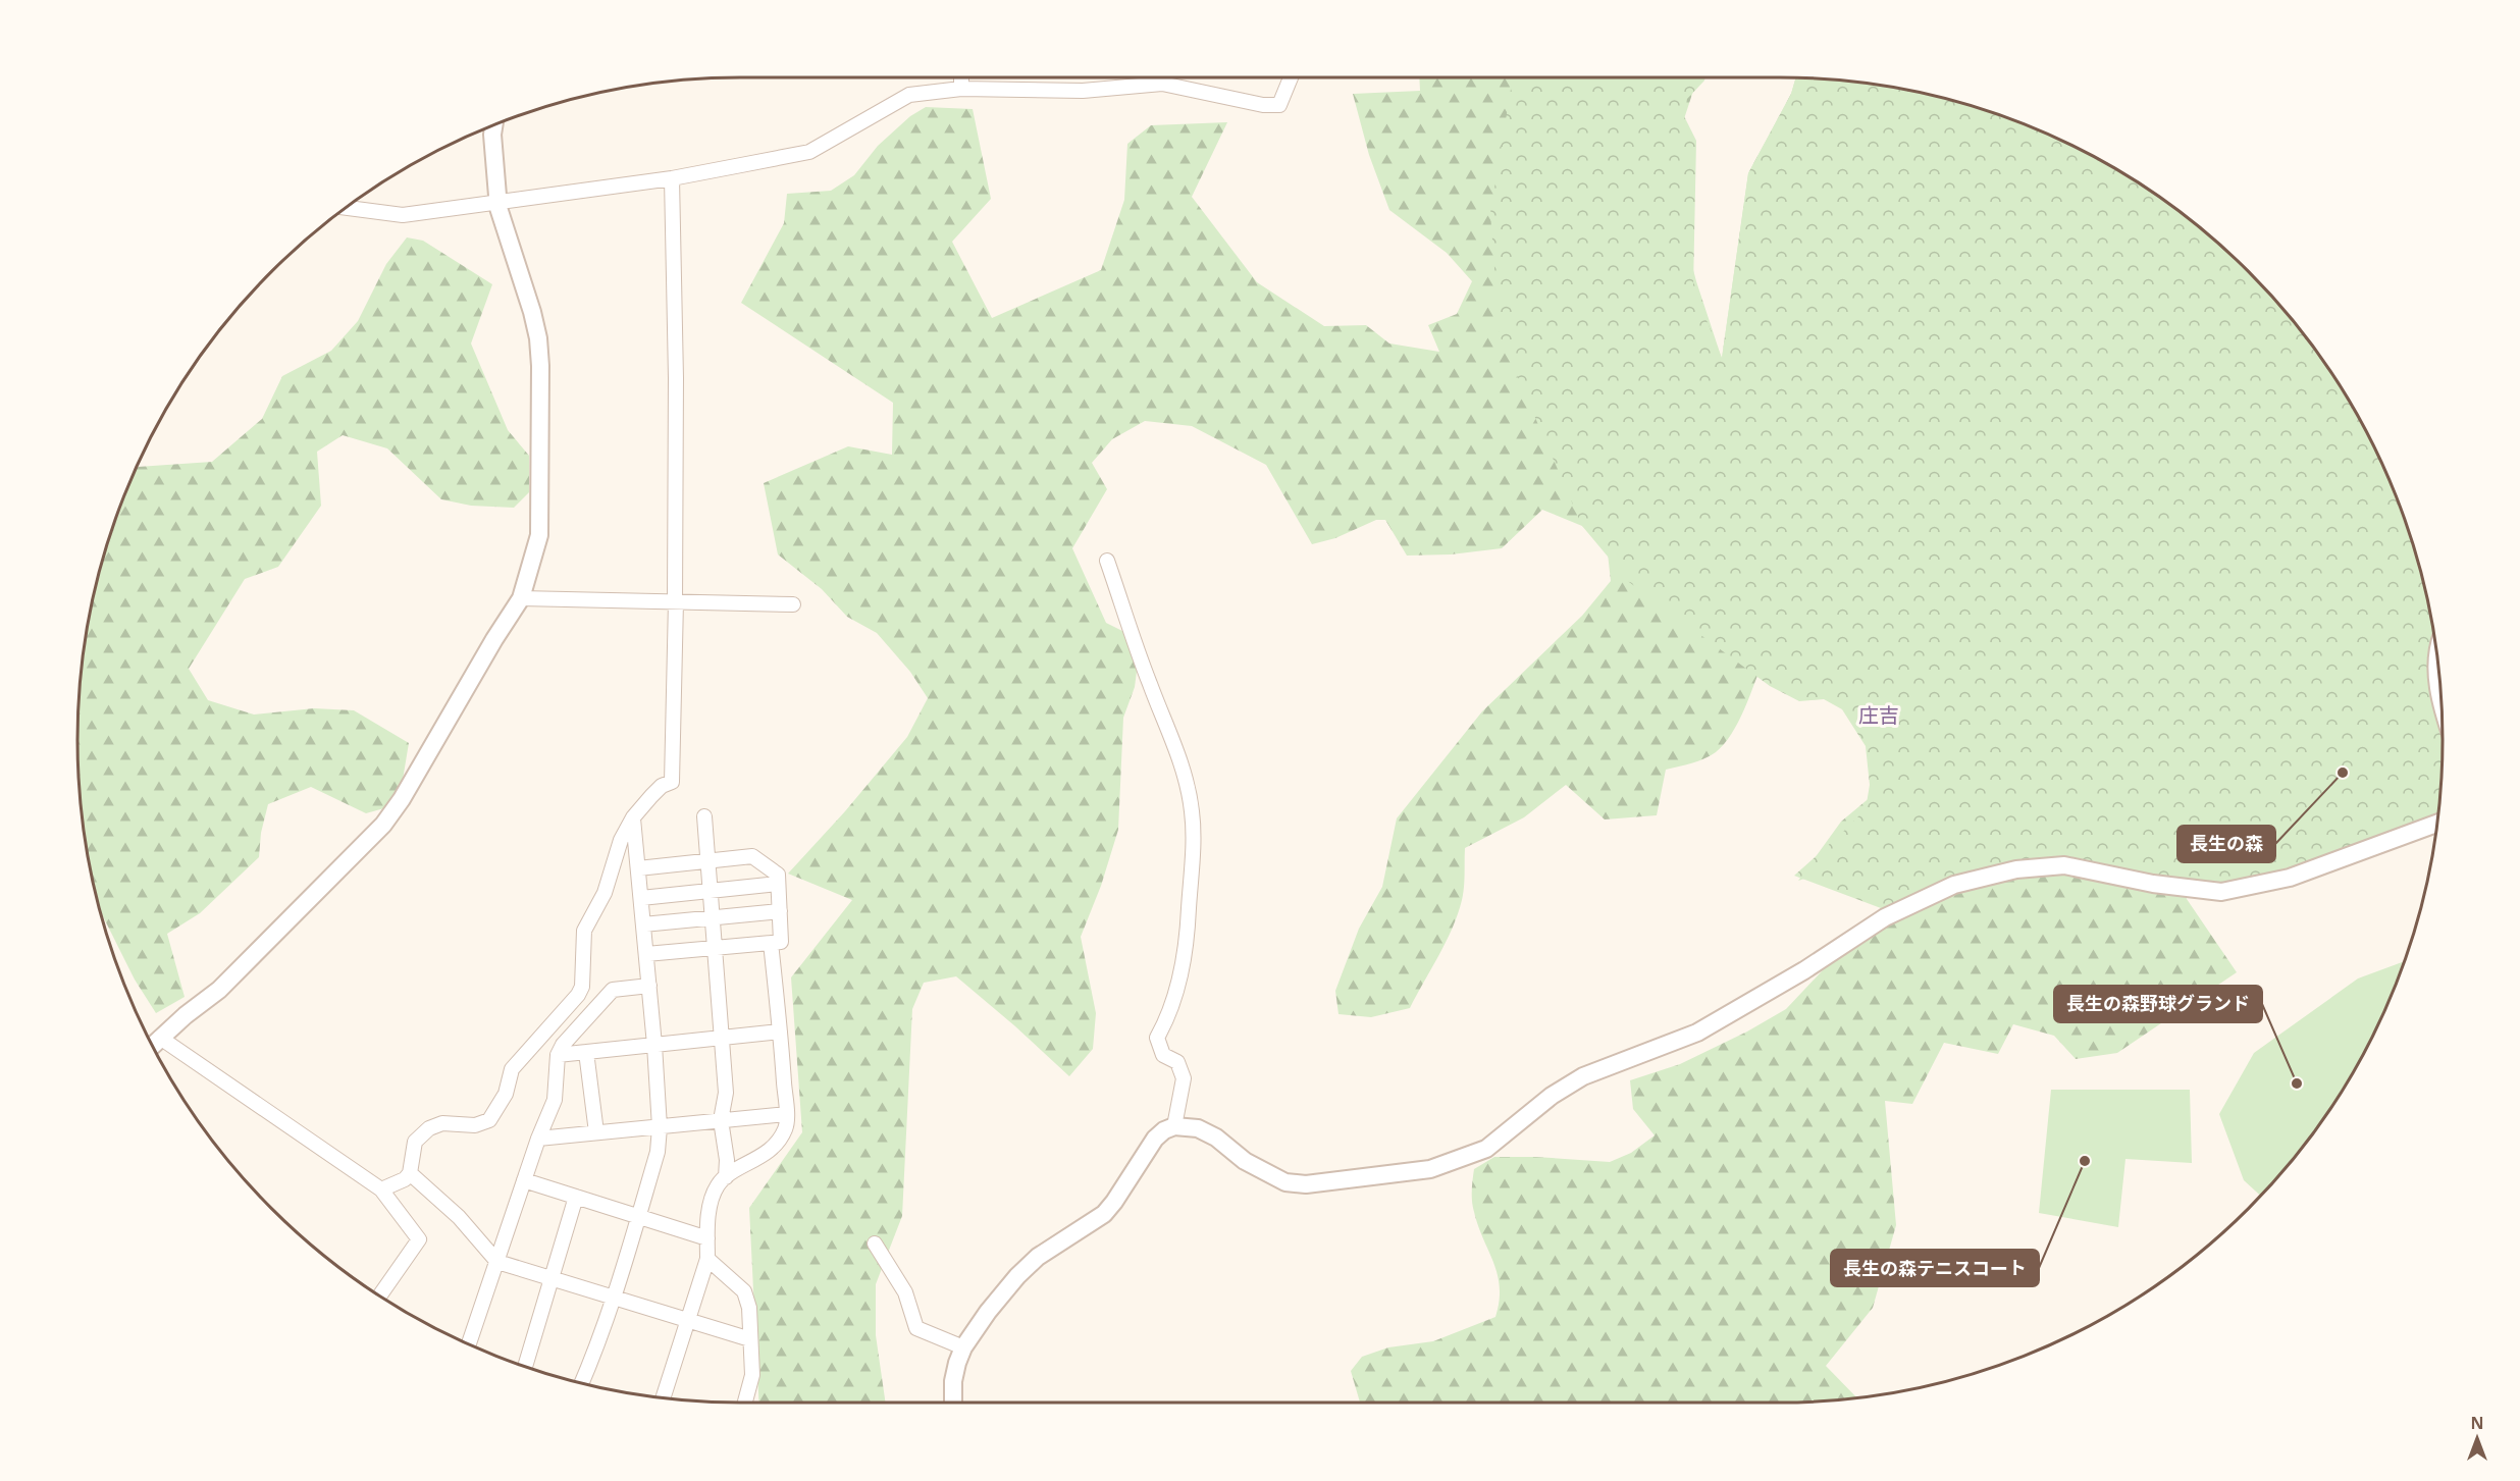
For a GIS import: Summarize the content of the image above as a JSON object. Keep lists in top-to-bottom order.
{
  "districts": ["庄吉"],
  "places": ["長生の森", "長生の森野球グランド", "長生の森テニスコート"],
  "north": "top"
}
